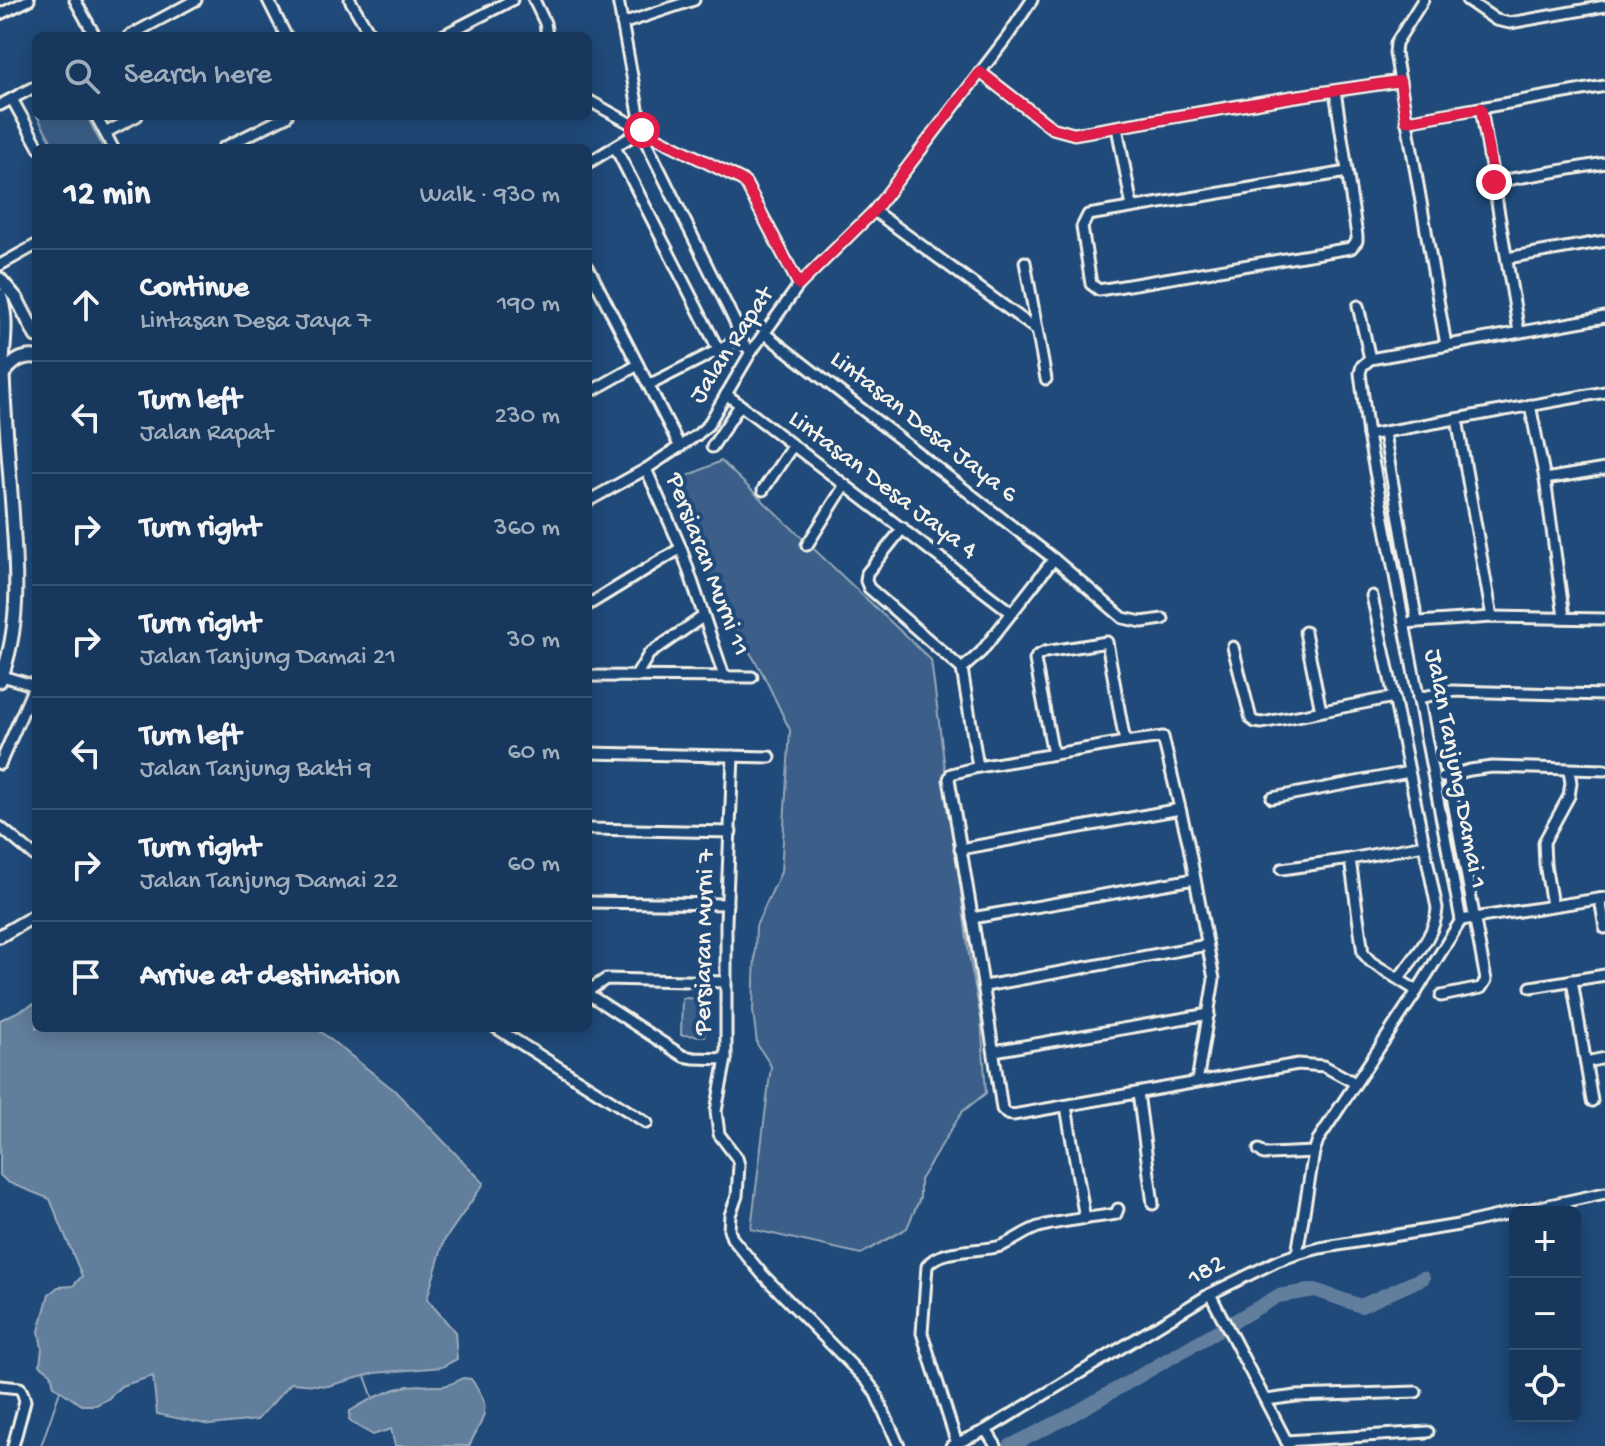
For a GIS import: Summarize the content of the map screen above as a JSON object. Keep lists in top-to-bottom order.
{
  "streets": {
    "street": [
      "Jalan Rapat",
      "Lintasan Desa Jaya 6",
      "Lintasan Desa Jaya 4",
      "Persiaran Murni 11",
      "Jalan Tanjung Damai 1",
      "Persiaran Murni 7",
      "182"
    ]
  },
  "crossings": [
    ["Jalan Rapat", "Lintasan Desa Jaya 6"],
    ["Jalan Rapat", "Lintasan Desa Jaya 4"],
    ["Jalan Rapat", "Persiaran Murni 11"],
    ["Jalan Tanjung Damai 1", "182"]
  ],
  "page": {
    "search": "Search here",
    "heading": ["12 min", "Walk · 930 m"],
    "list": [
      ["Continue", "Lintasan Desa Jaya 7", "190 m"],
      ["Turn left", "Jalan Rapat", "230 m"],
      ["Turn right", "360 m"],
      ["Turn right", "Jalan Tanjung Damai 21", "30 m"],
      ["Turn left", "Jalan Tanjung Bakti 9", "60 m"],
      ["Turn right", "Jalan Tanjung Damai 22", "60 m"],
      "Arrive at destination"
    ],
    "map_buttons": ["+", "−"]
  }
}
